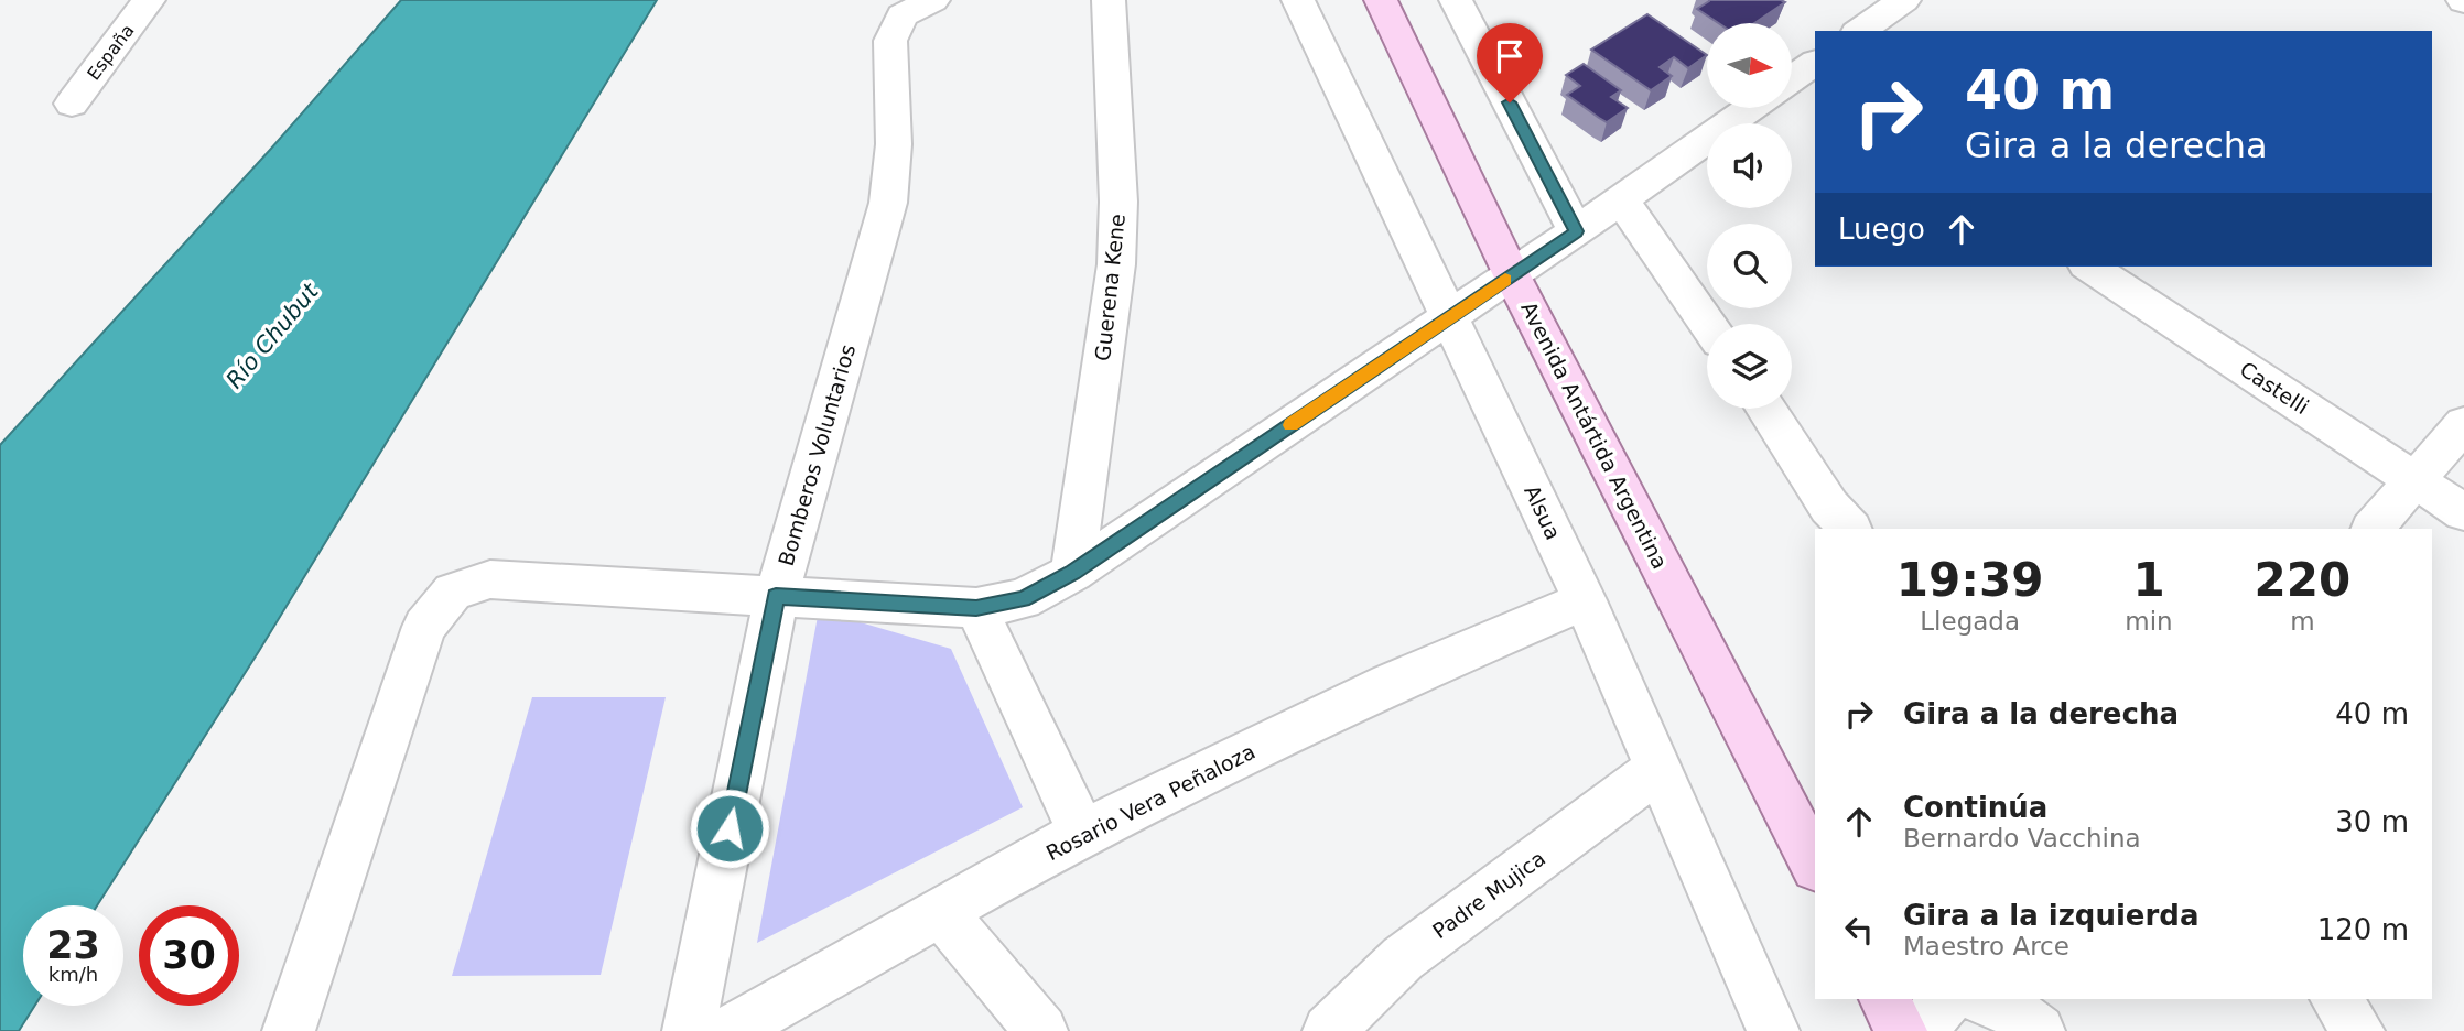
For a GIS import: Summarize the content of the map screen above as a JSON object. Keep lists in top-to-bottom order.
{
  "streets": {
    "main road": ["Avenida Antártida Argentina"],
    "street": [
      "España",
      "Guerena Kene",
      "Castelli",
      "Bomberos Voluntarios",
      "Alsua",
      "Rosario Vera Peñaloza",
      "Padre Mujica"
    ]
  },
  "crossings": [
    ["Alsua", "Rosario Vera Peñaloza"],
    ["Alsua", "Padre Mujica"]
  ],
  "water": ["Río Chubut"],
  "north": "right",
  "page": {
    "turn": ["40 m", "Gira a la derecha"],
    "then": "Luego",
    "eta": [
      "19:39",
      "Llegada",
      "1",
      "min",
      "220",
      "m"
    ],
    "list": [
      {
        "name": "Gira a la derecha",
        "value": "40 m"
      },
      {
        "name": "Continúa",
        "note": "Bernardo Vacchina",
        "value": "30 m"
      },
      {
        "name": "Gira a la izquierda",
        "note": "Maestro Arce",
        "value": "120 m"
      }
    ],
    "speed": "23 km/h",
    "limit": "30"
  }
}
